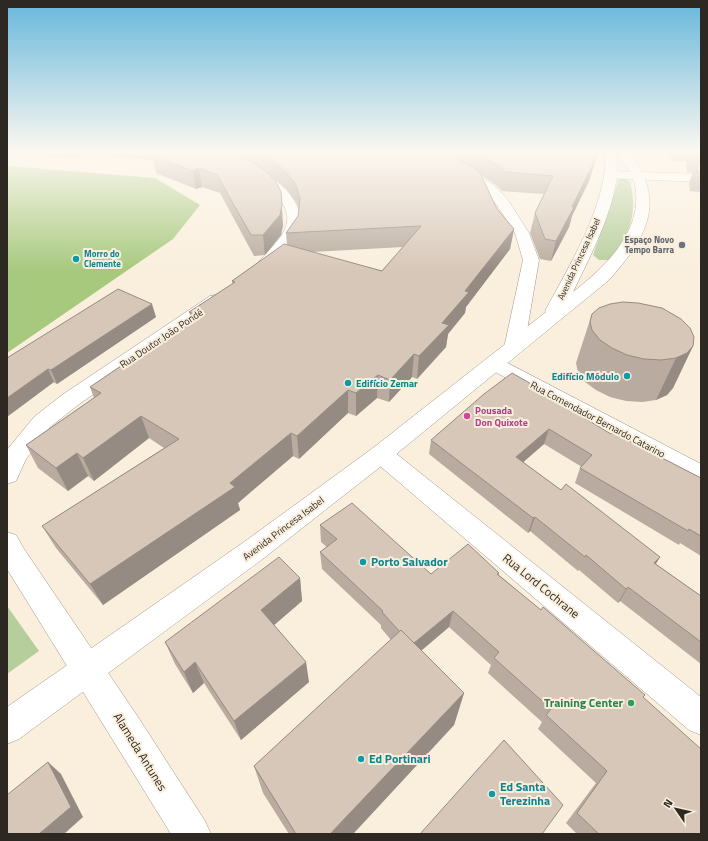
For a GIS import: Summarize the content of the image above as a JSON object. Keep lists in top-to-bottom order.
{
  "streets": {
    "street": [
      "Avenida Princesa Isabel",
      "Rua Doutor João Pondé",
      "Rua Comendador Bernardo Catarino",
      "Rua Lord Cochrane",
      "Alameda Antunes"
    ]
  },
  "crossings": [
    ["Avenida Princesa Isabel", "Rua Comendador Bernardo Catarino"],
    ["Avenida Princesa Isabel", "Rua Lord Cochrane"],
    ["Avenida Princesa Isabel", "Alameda Antunes"]
  ],
  "places": [
    "Espaço Novo Tempo Barra",
    "Morro do Clemente",
    "Edifício Módulo",
    "Edifício Zemar",
    "Pousada Don Quixote",
    "Porto Salvador",
    "Training Center",
    "Ed Portinari",
    "Ed Santa Terezinha"
  ],
  "north": "top left"
}
